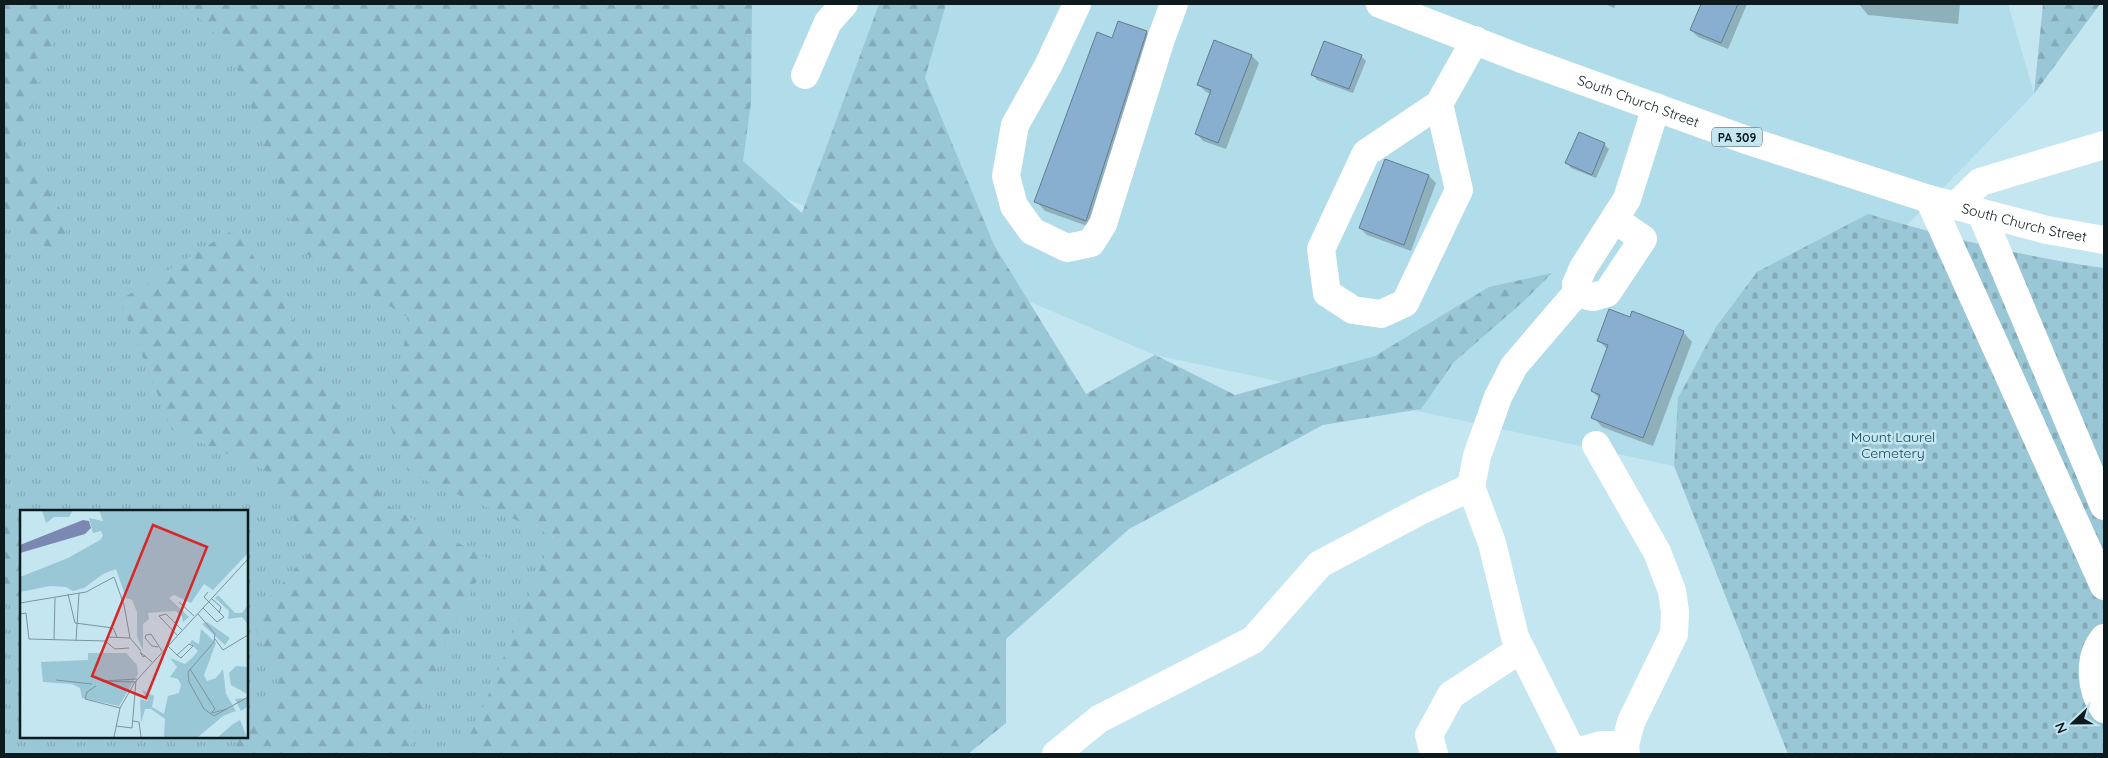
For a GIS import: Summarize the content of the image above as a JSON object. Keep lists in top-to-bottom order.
{
  "streets": {
    "main road": ["South Church Street", "PA 309"]
  },
  "parks": ["Mount Laurel Cemetery"],
  "north": "left"
}
